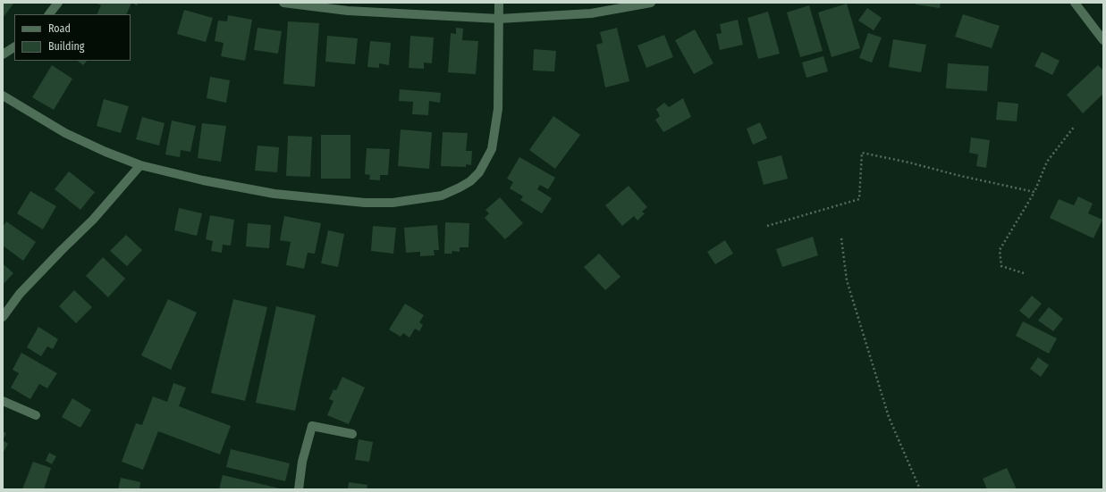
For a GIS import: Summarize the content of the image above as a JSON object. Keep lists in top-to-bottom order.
{
  "legend": ["Road", "Building"]
}
